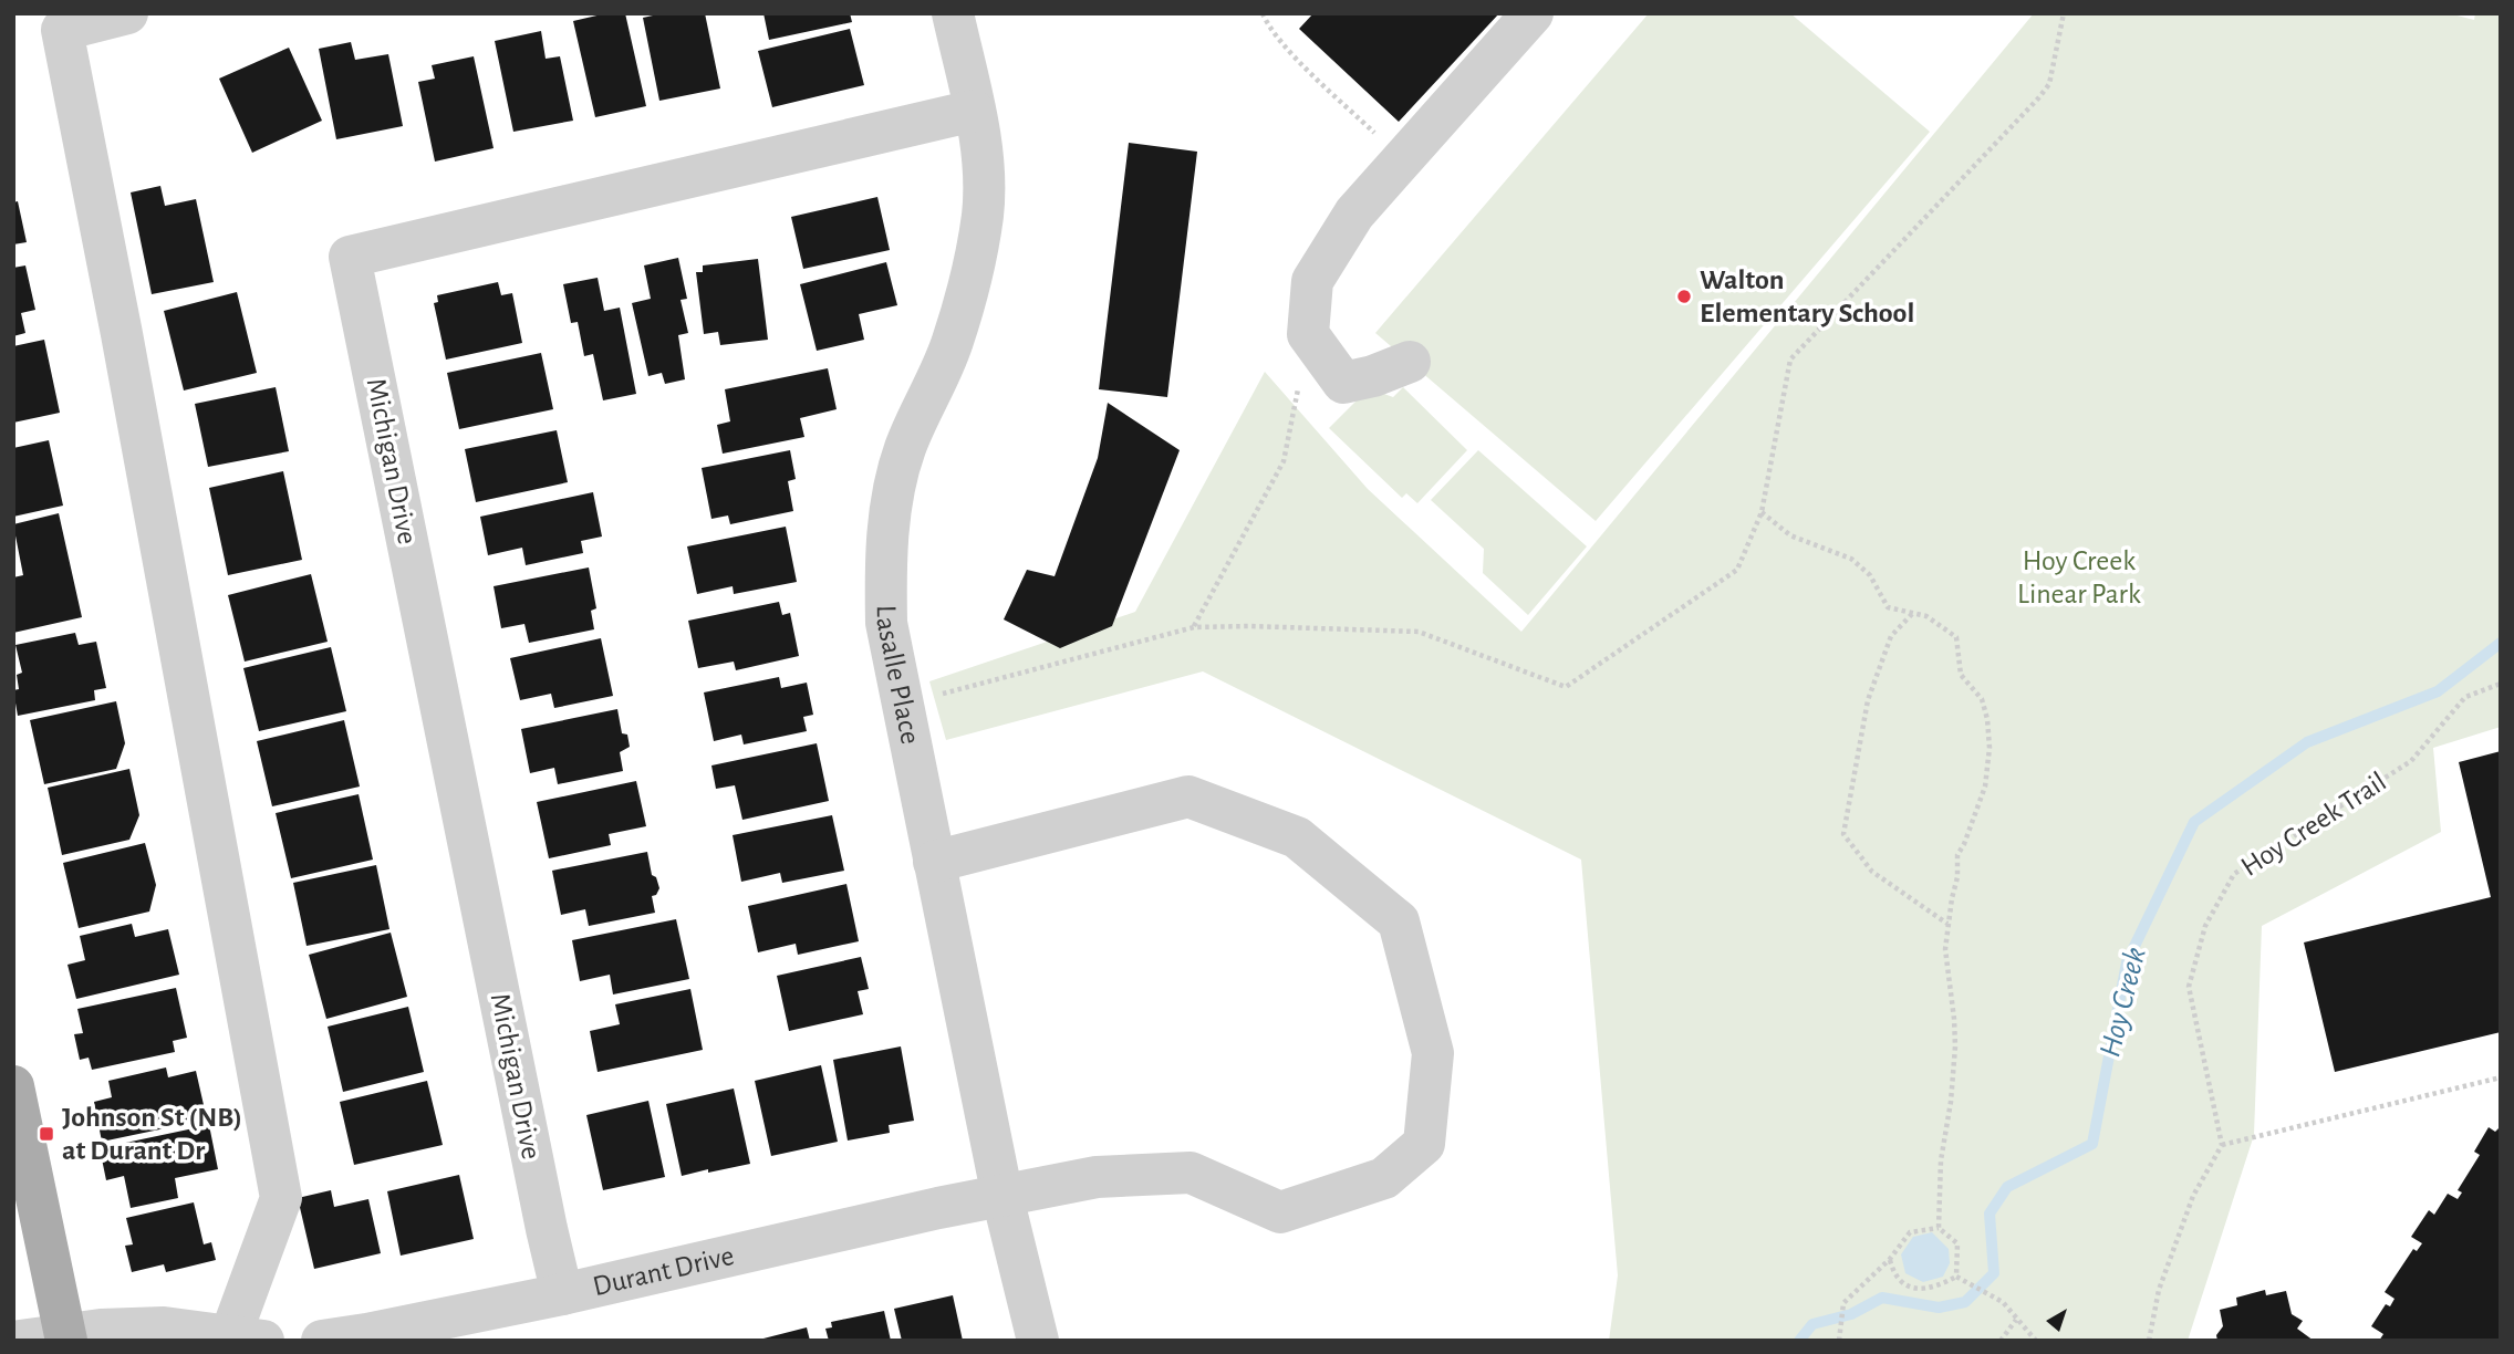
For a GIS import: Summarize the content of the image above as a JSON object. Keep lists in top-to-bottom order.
{
  "streets": {
    "street": ["Michigan Drive", "Lasalle Place", "Durant Drive"],
    "path": ["Hoy Creek Trail"]
  },
  "crossings": [
    ["Michigan Drive", "Lasalle Place"],
    ["Michigan Drive", "Durant Drive"],
    ["Lasalle Place", "Durant Drive"]
  ],
  "water": ["Hoy Creek"],
  "parks": ["Hoy Creek Linear Park"],
  "places": {
    "other": ["Walton Elementary School"],
    "transit": ["Johnson St (NB) at Durant Dr"]
  }
}
